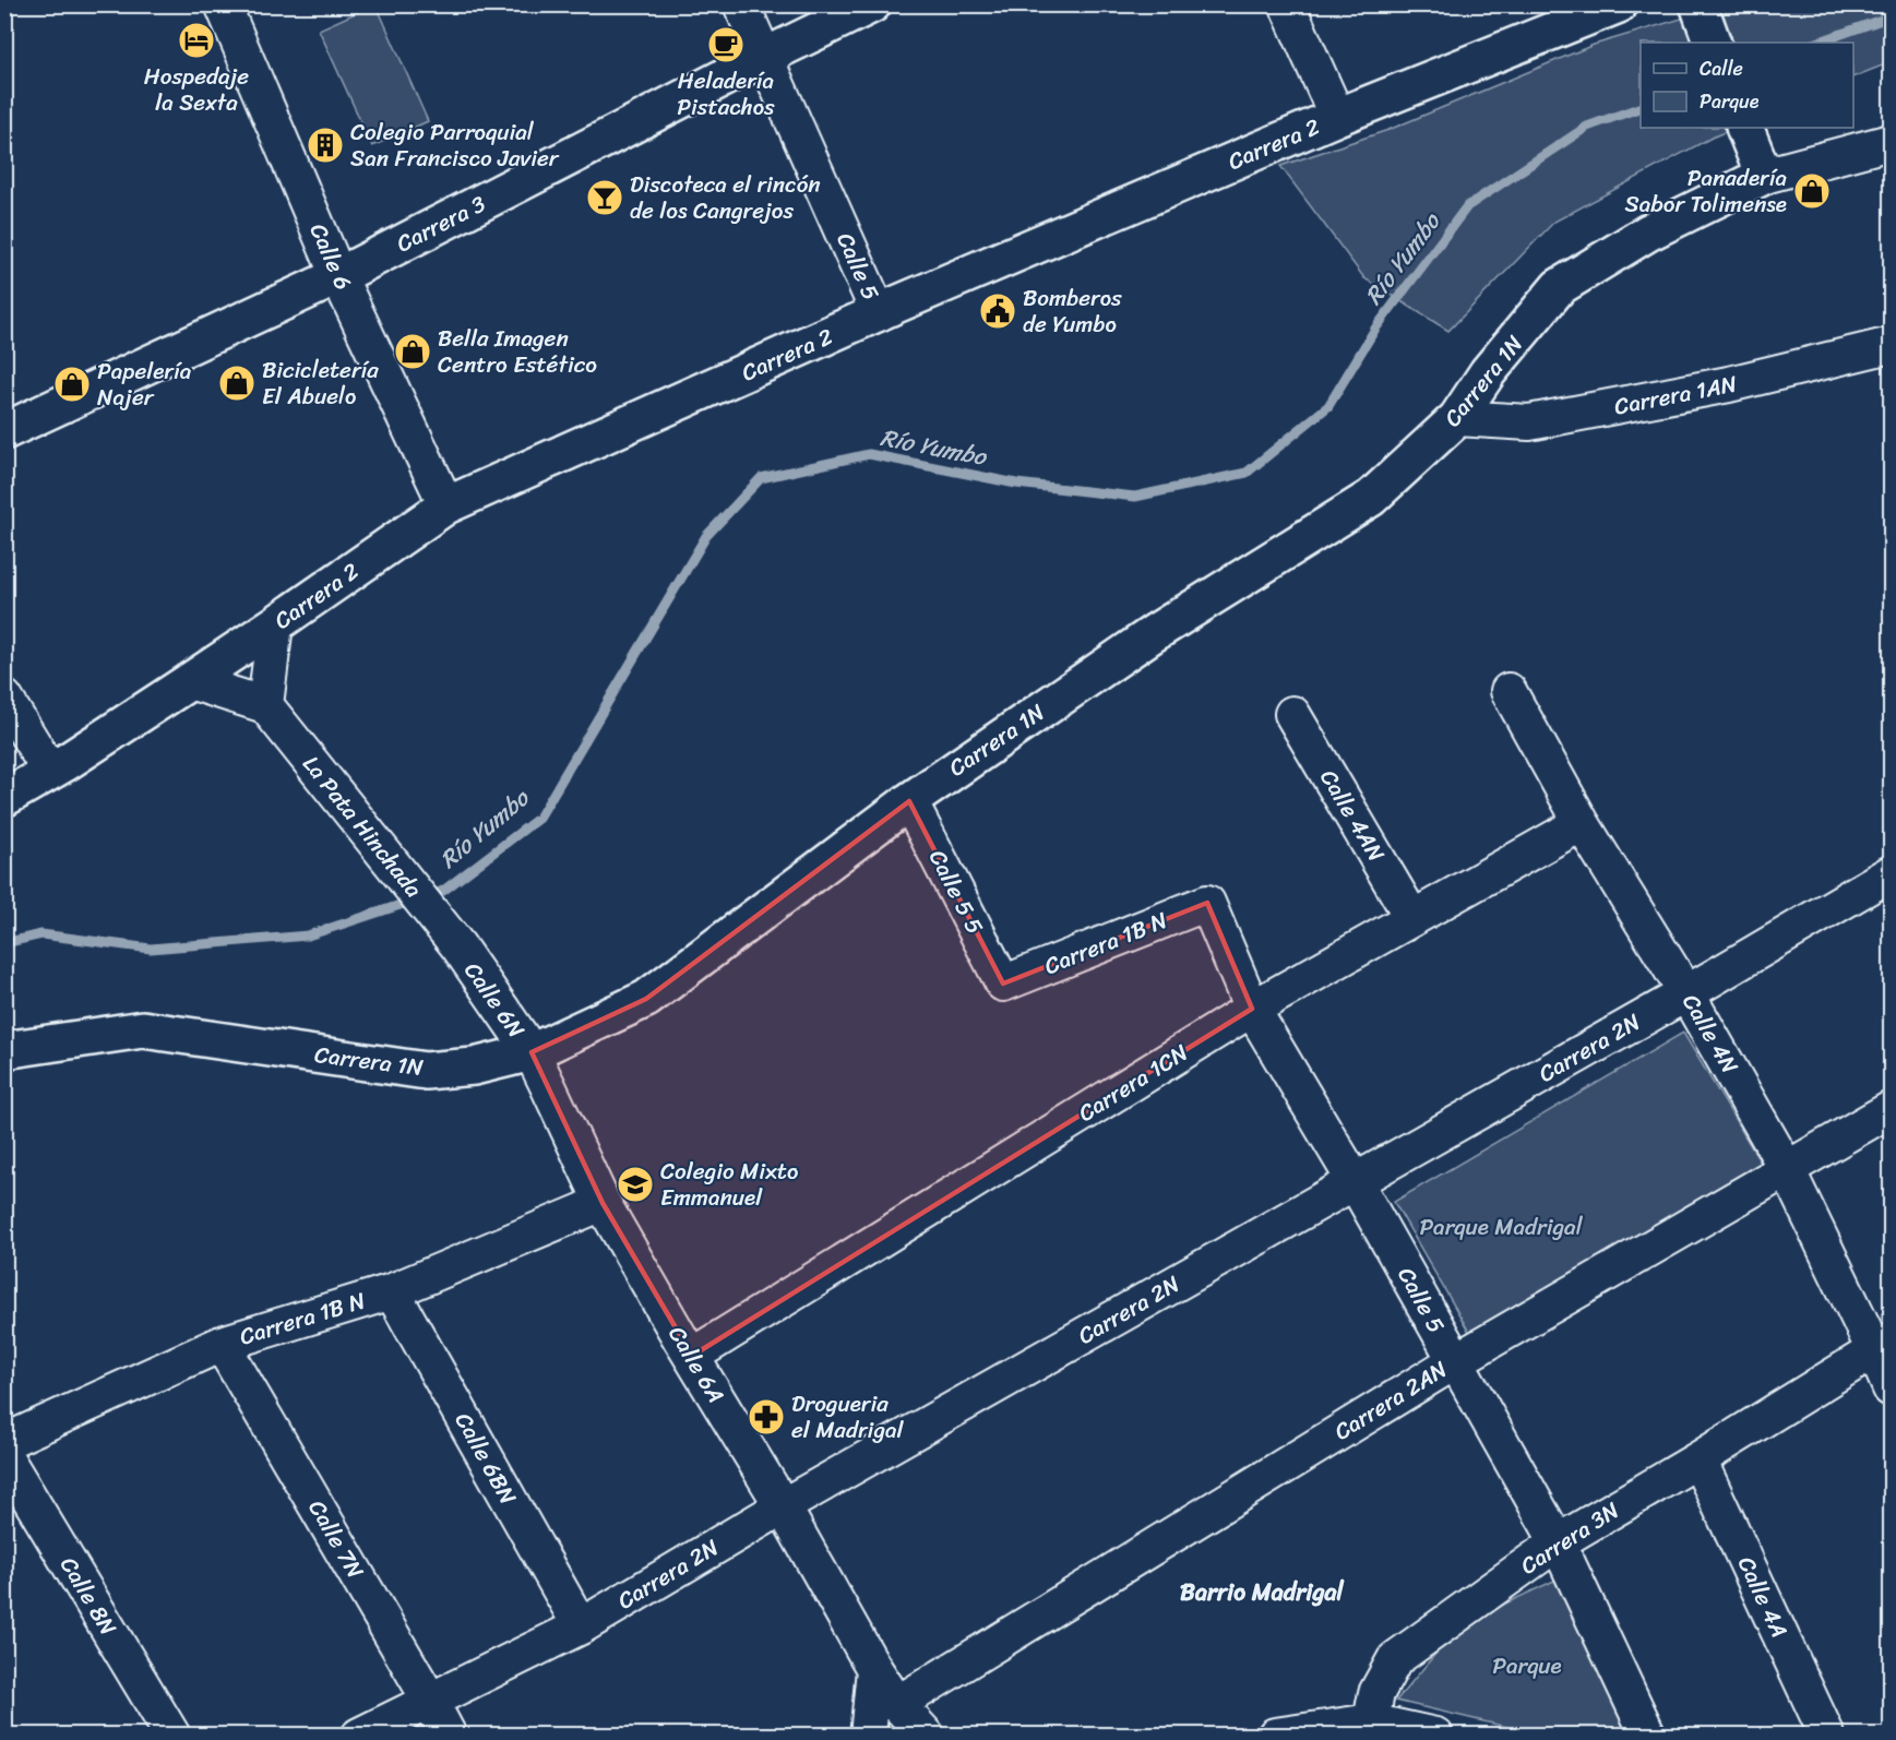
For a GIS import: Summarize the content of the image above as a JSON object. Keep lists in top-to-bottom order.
{
  "streets": {
    "street": [
      "Carrera 2",
      "Carrera 3",
      "Calle 6",
      "Calle 5",
      "Carrera 1N",
      "Carrera 1AN",
      "Calle 4AN",
      "La Pata Hinchada",
      "Calle 5 5",
      "Carrera 1B N",
      "Calle 6N",
      "Calle 4N",
      "Carrera 2N",
      "Carrera 1CN",
      "Calle 6A",
      "Carrera 2AN",
      "Calle 6BN",
      "Carrera 3N",
      "Calle 7N",
      "Calle 8N",
      "Calle 4A"
    ]
  },
  "crossings": [
    ["Carrera 2", "Calle 6"],
    ["Carrera 2", "Calle 5"],
    ["Carrera 3", "Calle 6"],
    ["Carrera 3", "Calle 5"],
    ["Calle 5", "Carrera 1B N"],
    ["Calle 5", "Carrera 2N"],
    ["Calle 5", "Carrera 1CN"],
    ["Calle 5", "Carrera 2AN"],
    ["Calle 5", "Carrera 3N"],
    ["Carrera 1N", "Carrera 1AN"],
    ["Carrera 1N", "Calle 5 5"],
    ["Carrera 1N", "Calle 6N"],
    ["Carrera 1N", "Calle 6A"],
    ["Calle 4AN", "Carrera 1CN"],
    ["La Pata Hinchada", "Calle 6N"],
    ["Calle 5 5", "Carrera 1B N"],
    ["Carrera 1B N", "Calle 6A"],
    ["Carrera 1B N", "Calle 6BN"],
    ["Carrera 1B N", "Calle 7N"],
    ["Calle 6N", "Calle 6A"],
    ["Calle 4N", "Carrera 2N"],
    ["Calle 4N", "Carrera 1CN"],
    ["Calle 4N", "Carrera 2AN"],
    ["Calle 4N", "Carrera 3N"],
    ["Carrera 2N", "Calle 6A"],
    ["Carrera 2N", "Calle 6BN"],
    ["Carrera 2N", "Calle 7N"],
    ["Carrera 1CN", "Calle 6A"],
    ["Calle 6A", "Carrera 2AN"],
    ["Carrera 3N", "Calle 4A"]
  ],
  "districts": ["Barrio Madrigal"],
  "water": ["Río Yumbo"],
  "parks": ["Parque Madrigal", "Parque"],
  "places": {
    "hotel": ["Hospedaje la Sexta"],
    "cafe": ["Heladería Pistachos"],
    "building": ["Colegio Parroquial San Francisco Javier"],
    "shop": [
      "Panadería Sabor Tolimense",
      "Bella Imagen Centro Estético",
      "Bicicletería El Abuelo",
      "Papelería Najer"
    ],
    "bar": ["Discoteca el rincón de los Cangrejos"],
    "public building": ["Bomberos de Yumbo"],
    "school or university": ["Colegio Mixto Emmanuel"],
    "pharmacy": ["Drogueria el Madrigal"]
  },
  "legend": ["Calle", "Parque"]
}
